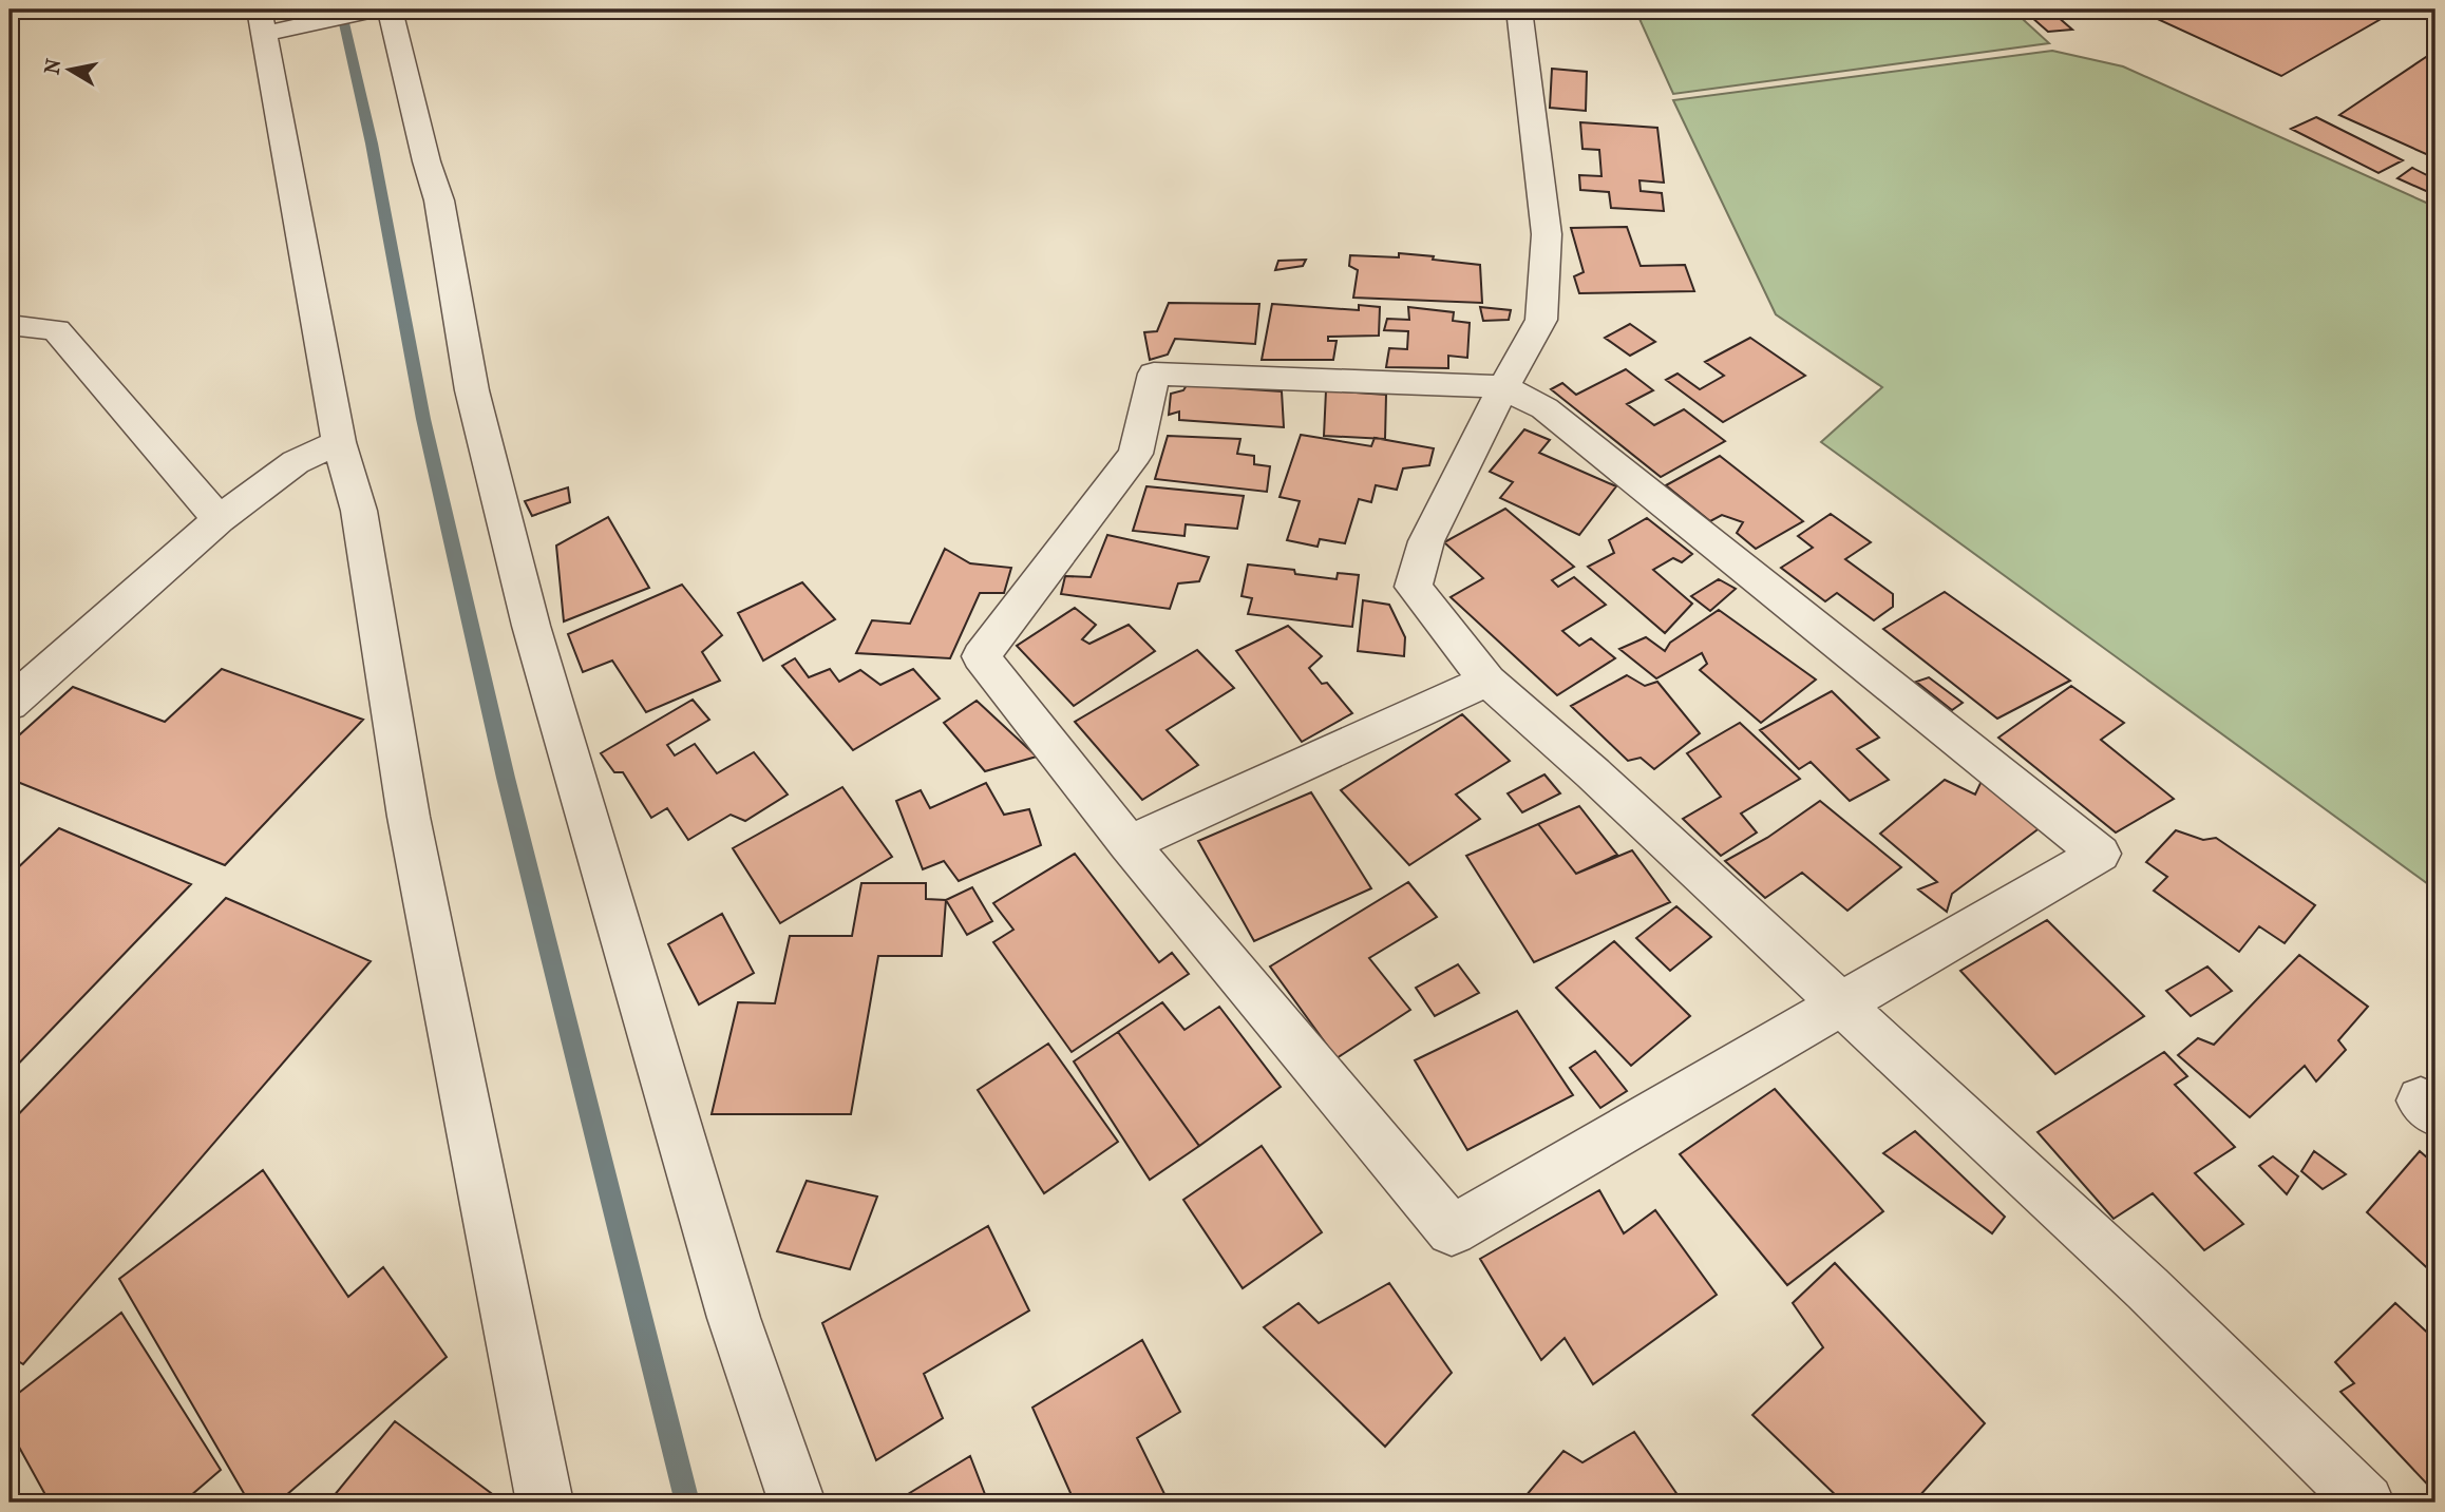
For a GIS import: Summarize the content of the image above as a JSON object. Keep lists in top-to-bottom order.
{
  "north": "left"
}
